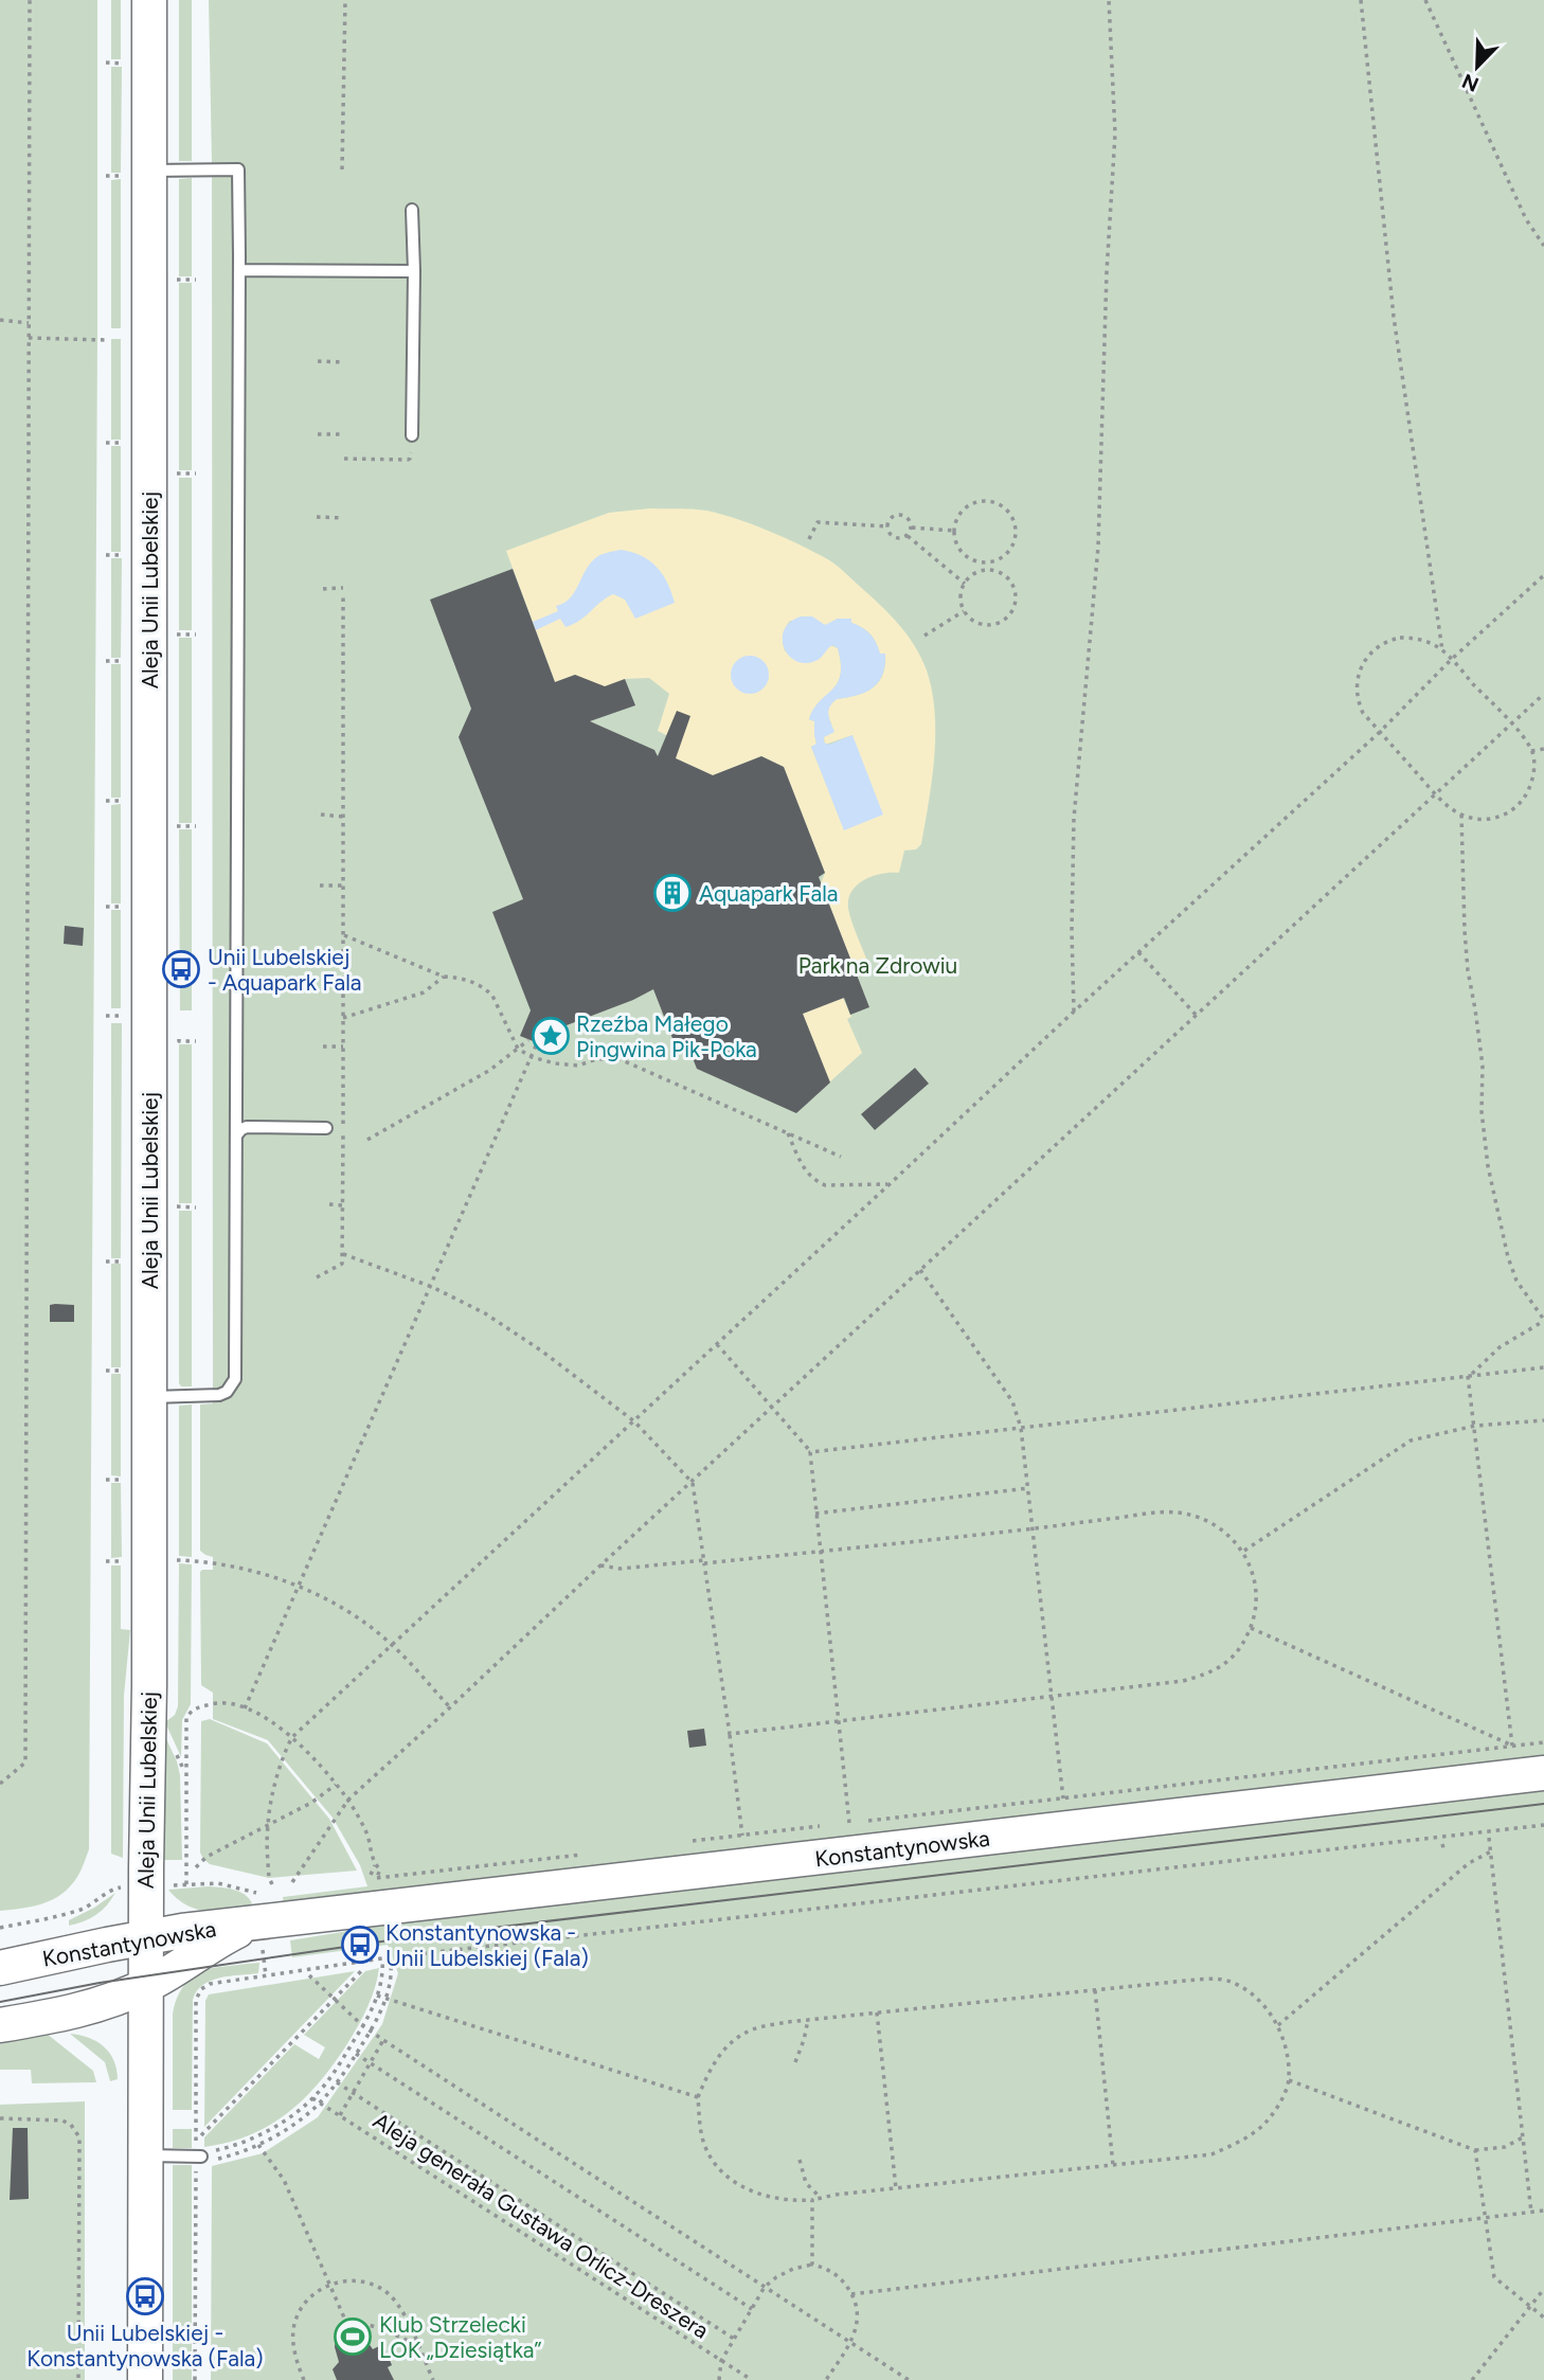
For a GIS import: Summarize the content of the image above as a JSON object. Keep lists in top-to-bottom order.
{
  "streets": {
    "street": ["Aleja Unii Lubelskiej", "Konstantynowska"],
    "path": ["Aleja generała Gustawa Orlicz-Dreszera"]
  },
  "crossings": [
    ["Aleja Unii Lubelskiej", "Konstantynowska"]
  ],
  "parks": ["Park na Zdrowiu"],
  "places": {
    "building": ["Aquapark Fala"],
    "bus stop": ["Unii Lubelskiej - Aquapark Fala", "Konstantynowska - Unii Lubelskiej (Fala)", "Unii Lubelskiej - Konstantynowska (Fala)"],
    "place": ["Rzeźba Małego Pingwina Pik-Poka"],
    "sports": ["Klub Strzelecki LOK „Dziesiątka”"]
  },
  "north": "bottom left"
}
